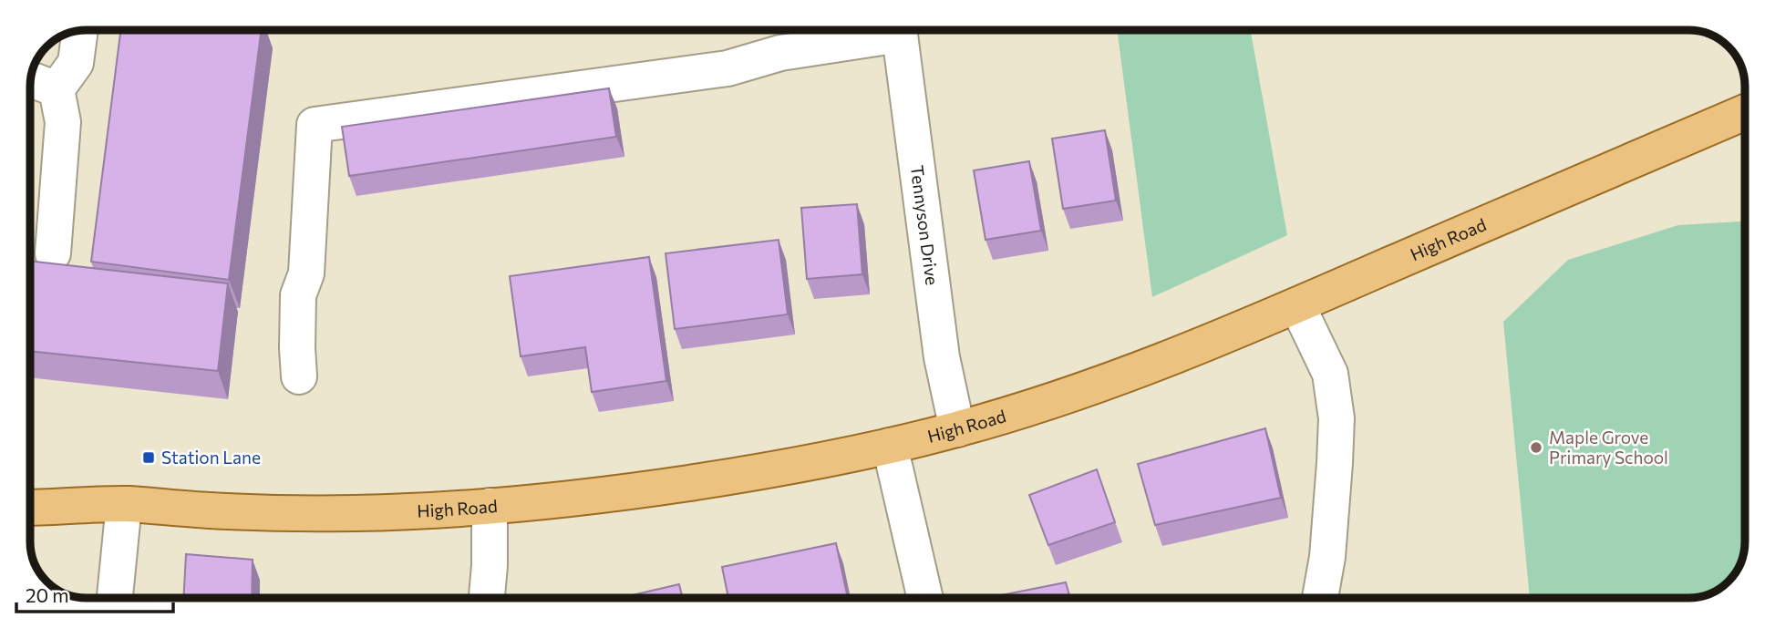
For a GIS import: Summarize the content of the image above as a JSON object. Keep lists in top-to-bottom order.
{
  "streets": {
    "main road": ["High Road"],
    "street": ["Tennyson Drive"]
  },
  "crossings": [
    ["Tennyson Drive", "High Road"]
  ],
  "places": {
    "other": ["Maple Grove Primary School"],
    "transit": ["Station Lane"]
  },
  "scale_bar": "20 m"
}
